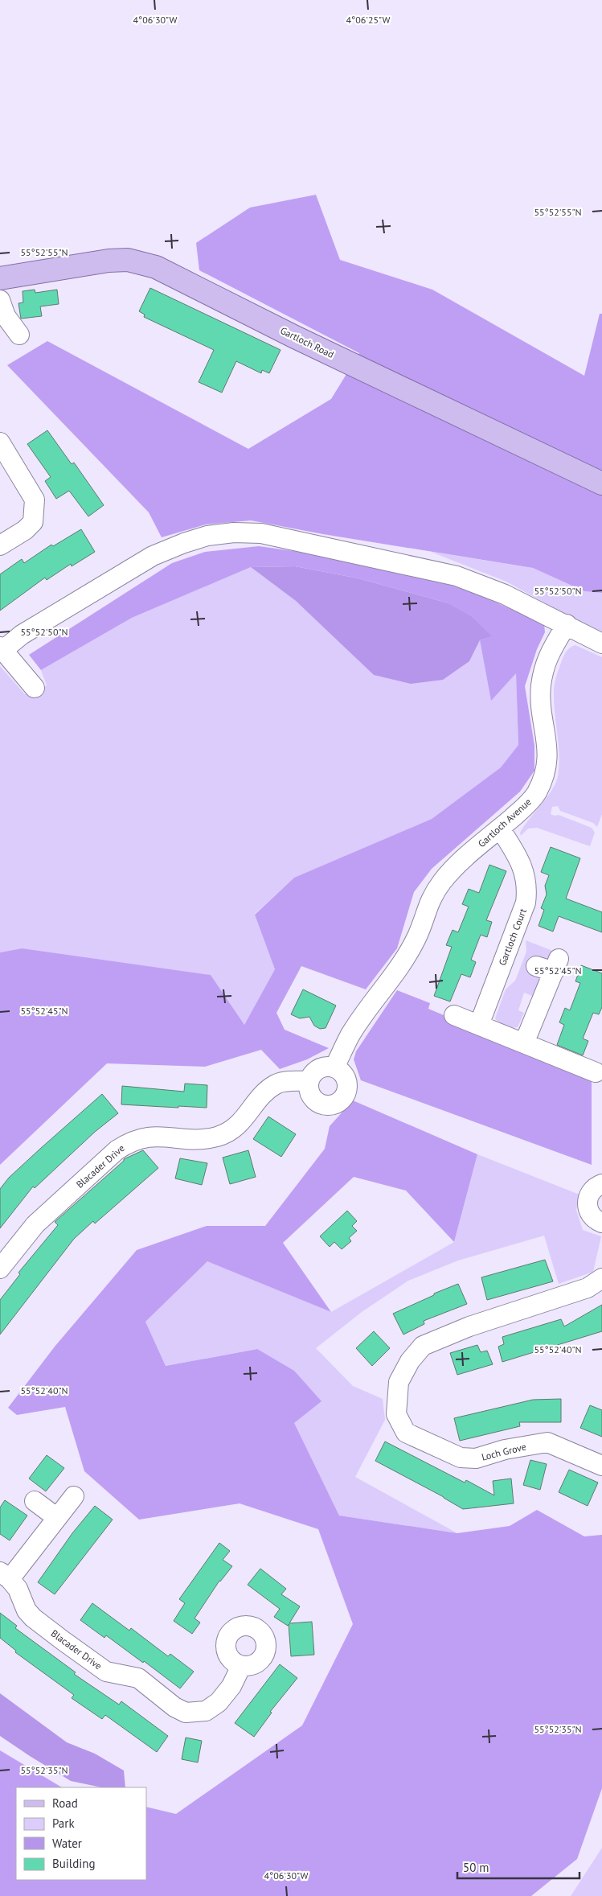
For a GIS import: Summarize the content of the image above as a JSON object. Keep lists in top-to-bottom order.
{
  "streets": {
    "main road": ["Gartloch Road"],
    "street": [
      "Gartloch Avenue",
      "Gartloch Court",
      "Blacader Drive",
      "Loch Grove"
    ]
  },
  "crossings": [
    ["Gartloch Avenue", "Gartloch Court"],
    ["Gartloch Avenue", "Blacader Drive"]
  ],
  "legend": [
    "Road",
    "Park",
    "Water",
    "Building"
  ],
  "scale_bar": "50 m",
  "coordinates": [
    "4°06'30\"W",
    "4°06'25\"W",
    "55°52'55\"N",
    "55°52'50\"N",
    "55°52'45\"N",
    "55°52'40\"N",
    "55°52'35\"N"
  ]
}
